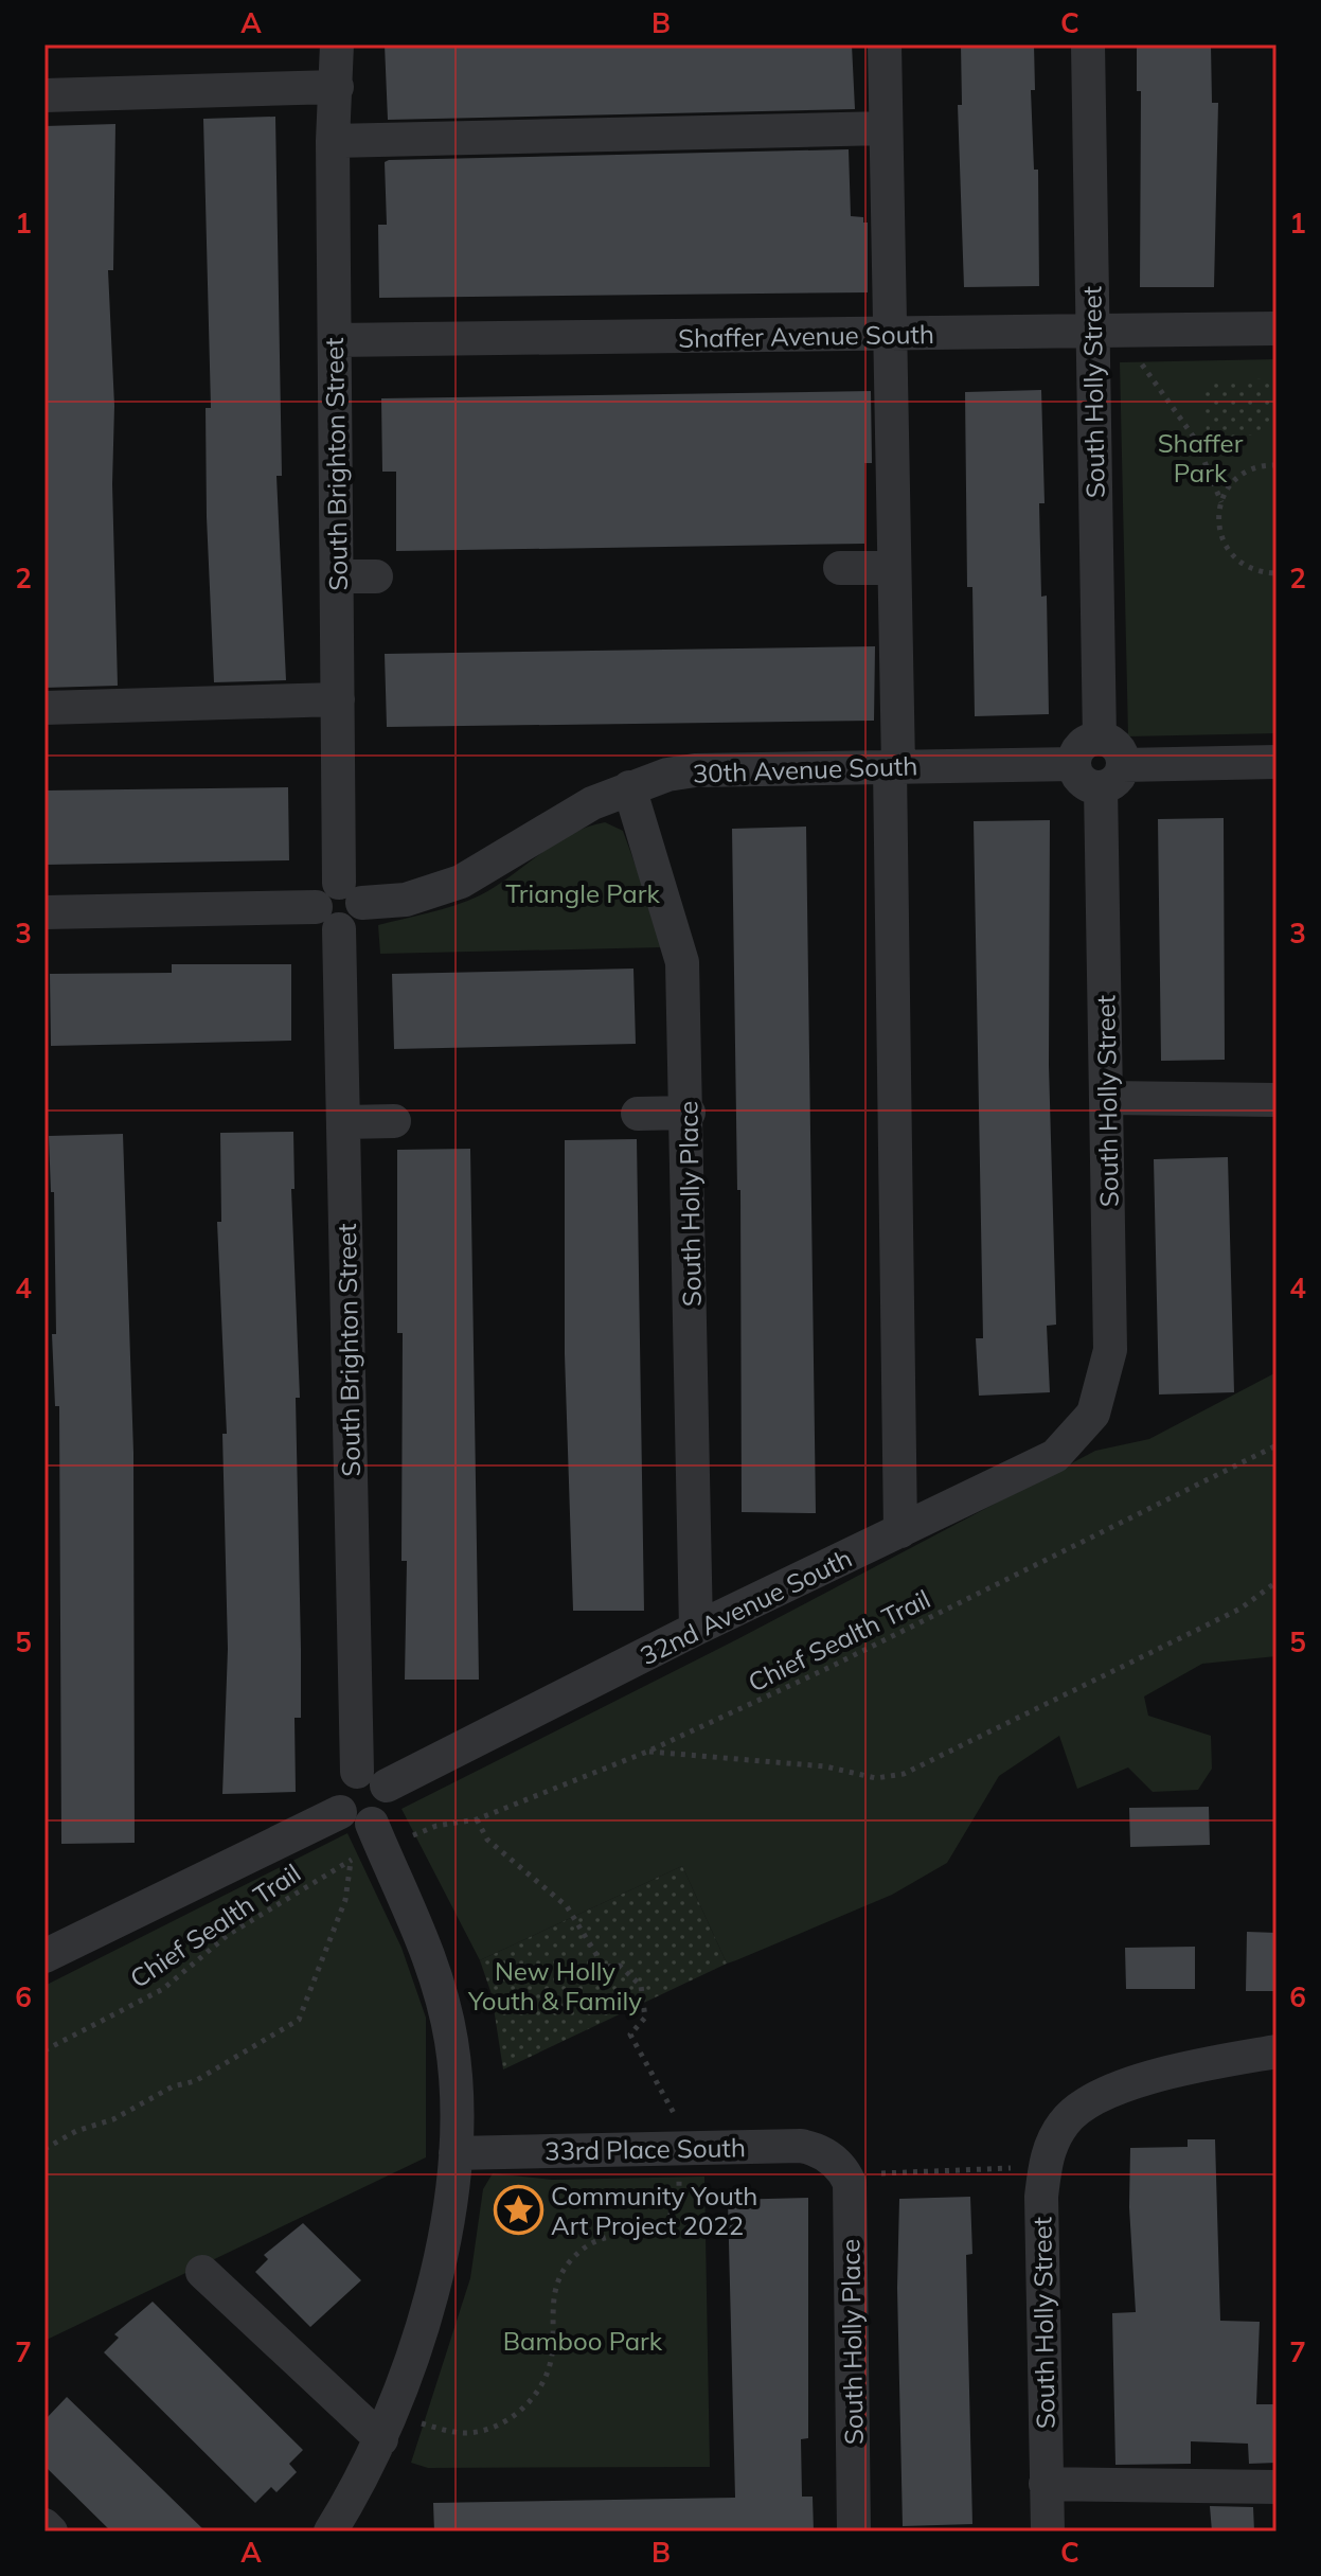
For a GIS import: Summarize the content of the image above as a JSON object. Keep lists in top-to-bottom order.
{
  "streets": {
    "street": [
      "Shaffer Avenue South",
      "South Holly Street",
      "South Brighton Street",
      "30th Avenue South",
      "South Holly Place",
      "32nd Avenue South",
      "33rd Place South"
    ],
    "path": ["Chief Sealth Trail"]
  },
  "crossings": [
    ["Shaffer Avenue South", "South Holly Street"],
    ["Shaffer Avenue South", "South Brighton Street"],
    ["South Holly Street", "30th Avenue South"],
    ["South Holly Street", "32nd Avenue South"],
    ["South Brighton Street", "30th Avenue South"],
    ["South Brighton Street", "32nd Avenue South"],
    ["30th Avenue South", "South Holly Place"],
    ["South Holly Place", "32nd Avenue South"],
    ["South Holly Place", "33rd Place South"]
  ],
  "parks": [
    "Shaffer Park",
    "Triangle Park",
    "New Holly Youth & Family",
    "Bamboo Park"
  ],
  "places": {
    "place": ["Community Youth Art Project 2022"]
  },
  "grid": {
    "columns": ["A", "B", "C"],
    "rows": [
      "1",
      "2",
      "3",
      "4",
      "5",
      "6",
      "7"
    ]
  }
}
